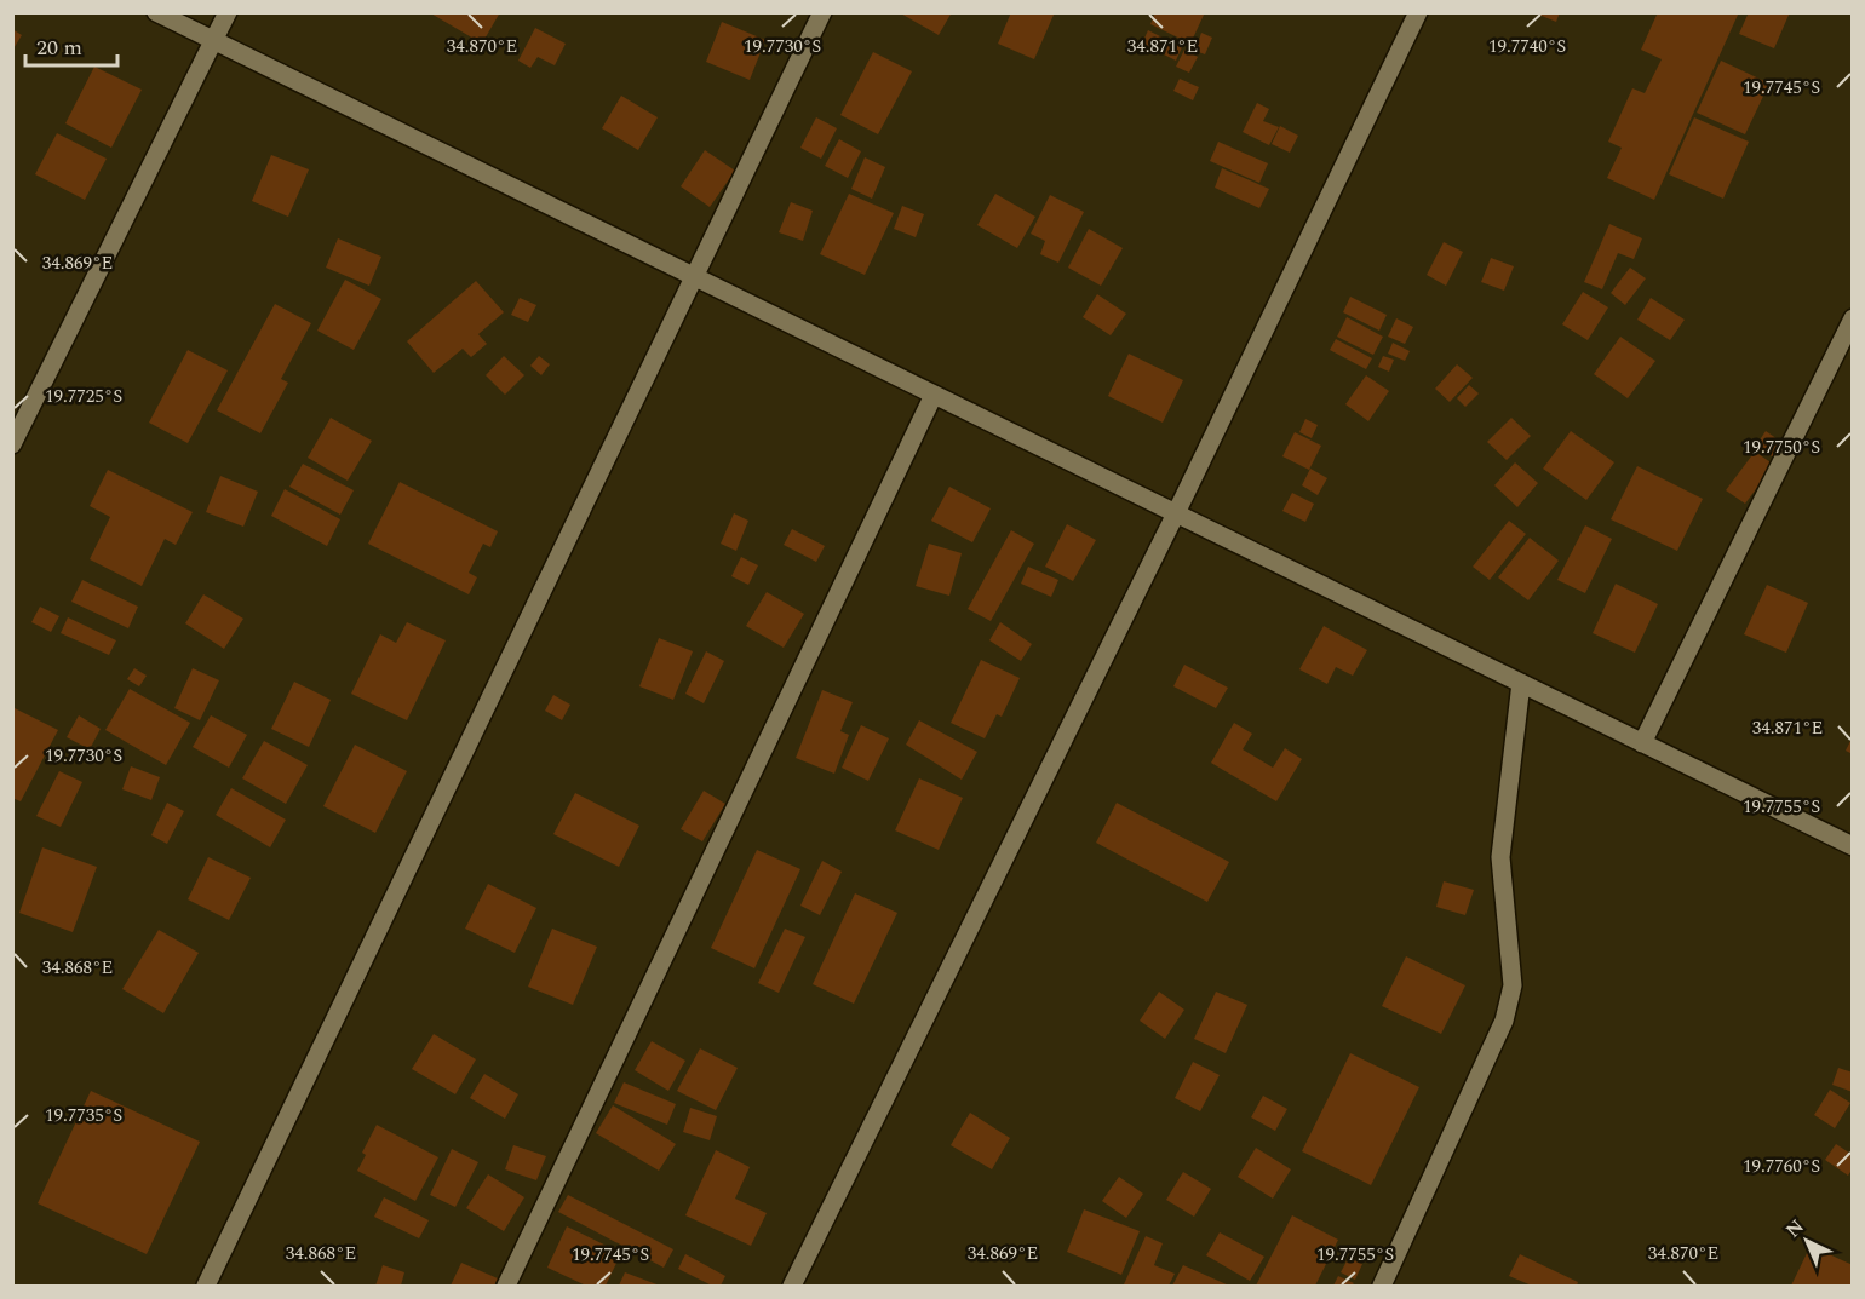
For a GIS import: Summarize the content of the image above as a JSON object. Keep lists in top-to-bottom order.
{
  "scale_bar": "20 m",
  "north": "top left",
  "coordinates": [
    "19.7730°S",
    "19.7740°S",
    "34.870°E",
    "34.871°E",
    "19.7745°S",
    "34.869°E",
    "19.7725°S",
    "19.7750°S",
    "19.7755°S",
    "34.868°E",
    "19.7735°S",
    "19.7760°S"
  ]
}
